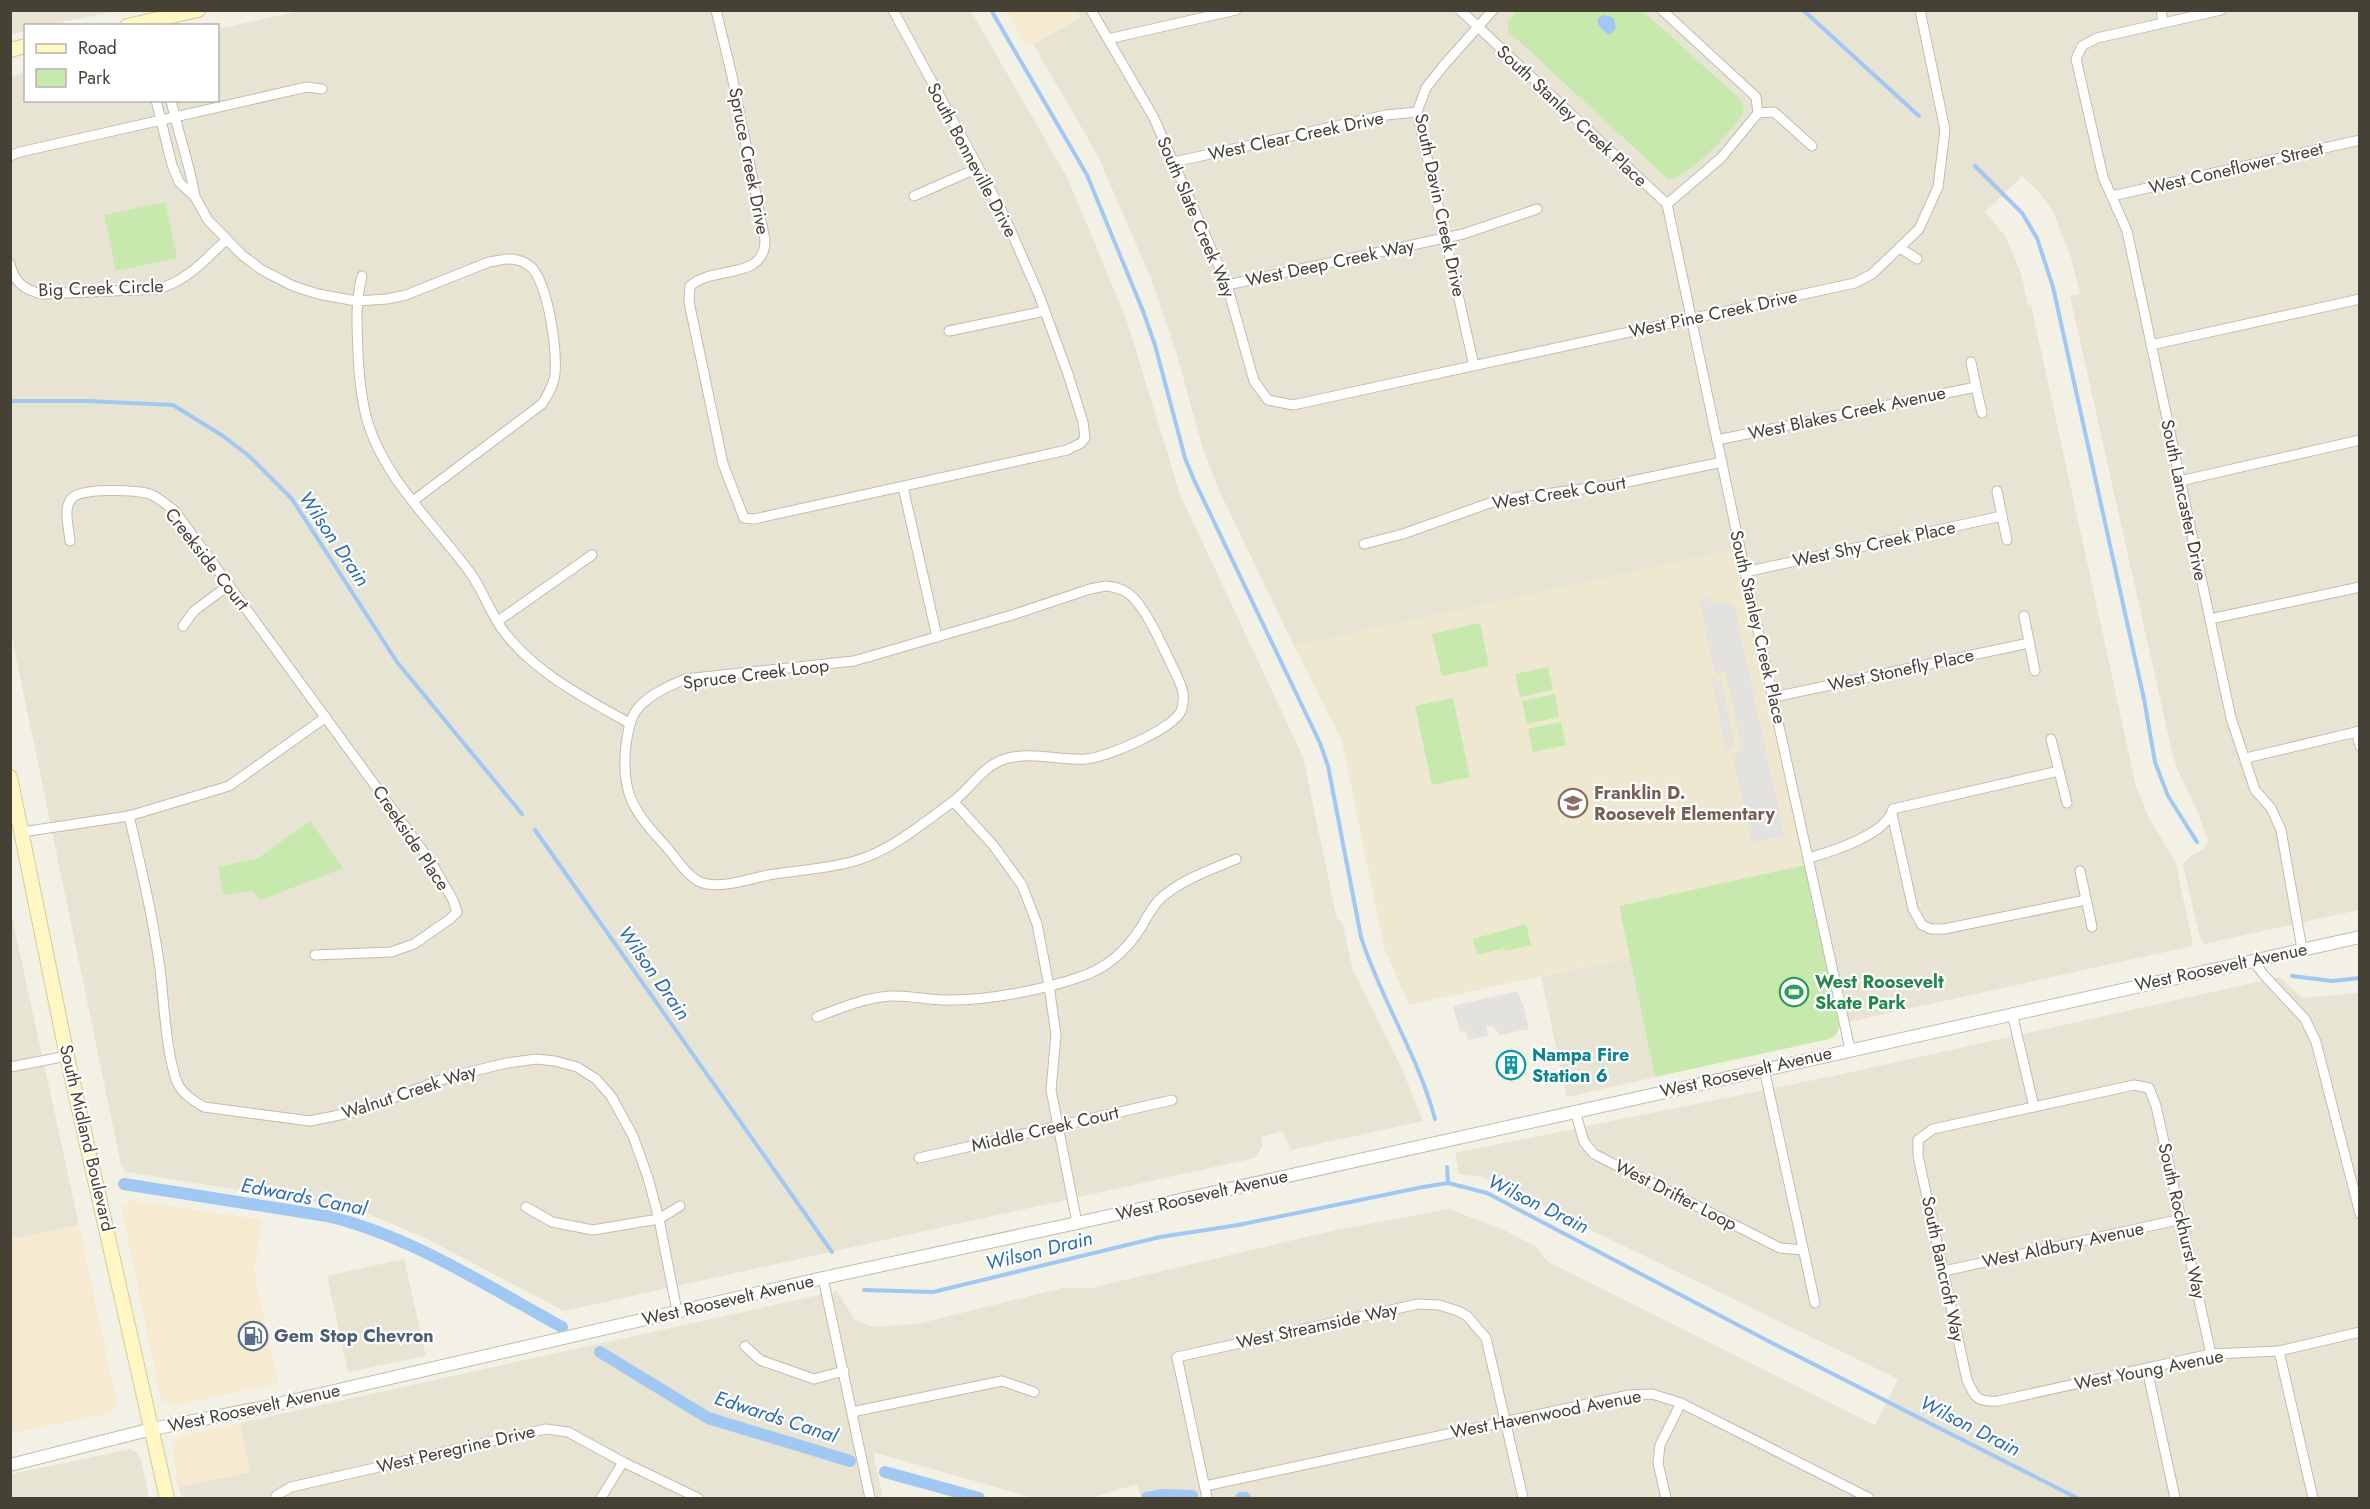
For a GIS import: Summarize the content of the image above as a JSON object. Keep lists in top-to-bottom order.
{
  "streets": {
    "main road": ["South Midland Boulevard"],
    "street": [
      "South Stanley Creek Place",
      "West Clear Creek Drive",
      "South Bonneville Drive",
      "Spruce Creek Drive",
      "West Coneflower Street",
      "South Davin Creek Drive",
      "South Slate Creek Way",
      "West Deep Creek Way",
      "Big Creek Circle",
      "West Pine Creek Drive",
      "West Blakes Creek Avenue",
      "West Creek Court",
      "South Lancaster Drive",
      "West Shy Creek Place",
      "Creekside Court",
      "West Stonefly Place",
      "Spruce Creek Loop",
      "Creekside Place",
      "West Roosevelt Avenue",
      "Walnut Creek Way",
      "Middle Creek Court",
      "West Drifter Loop",
      "South Rockhurst Way",
      "West Aldbury Avenue",
      "South Bancroft Way",
      "West Streamside Way",
      "West Young Avenue",
      "West Havenwood Avenue",
      "West Peregrine Drive"
    ]
  },
  "crossings": [
    ["South Stanley Creek Place", "South Davin Creek Drive"],
    ["South Stanley Creek Place", "West Pine Creek Drive"],
    ["South Stanley Creek Place", "West Blakes Creek Avenue"],
    ["South Stanley Creek Place", "West Creek Court"],
    ["South Stanley Creek Place", "West Shy Creek Place"],
    ["South Stanley Creek Place", "West Stonefly Place"],
    ["South Stanley Creek Place", "West Roosevelt Avenue"],
    ["West Clear Creek Drive", "South Davin Creek Drive"],
    ["West Clear Creek Drive", "South Slate Creek Way"],
    ["South Bonneville Drive", "Spruce Creek Drive"],
    ["West Coneflower Street", "South Lancaster Drive"],
    ["South Davin Creek Drive", "West Deep Creek Way"],
    ["South Davin Creek Drive", "West Pine Creek Drive"],
    ["South Slate Creek Way", "West Deep Creek Way"],
    ["South Slate Creek Way", "West Pine Creek Drive"],
    ["South Lancaster Drive", "West Roosevelt Avenue"],
    ["Creekside Court", "Creekside Place"],
    ["West Roosevelt Avenue", "Walnut Creek Way"],
    ["West Roosevelt Avenue", "South Midland Boulevard"],
    ["West Roosevelt Avenue", "West Drifter Loop"],
    ["South Rockhurst Way", "West Aldbury Avenue"],
    ["South Rockhurst Way", "South Bancroft Way"],
    ["South Rockhurst Way", "West Young Avenue"],
    ["West Aldbury Avenue", "South Bancroft Way"],
    ["South Bancroft Way", "West Young Avenue"],
    ["West Streamside Way", "West Havenwood Avenue"]
  ],
  "water": ["Wilson Drain", "Edwards Canal"],
  "places": {
    "school or university": ["Franklin D. Roosevelt Elementary"],
    "sports": ["West Roosevelt Skate Park"],
    "building": ["Nampa Fire Station 6"],
    "fuel station": ["Gem Stop Chevron"]
  },
  "legend": ["Road", "Park"]
}
